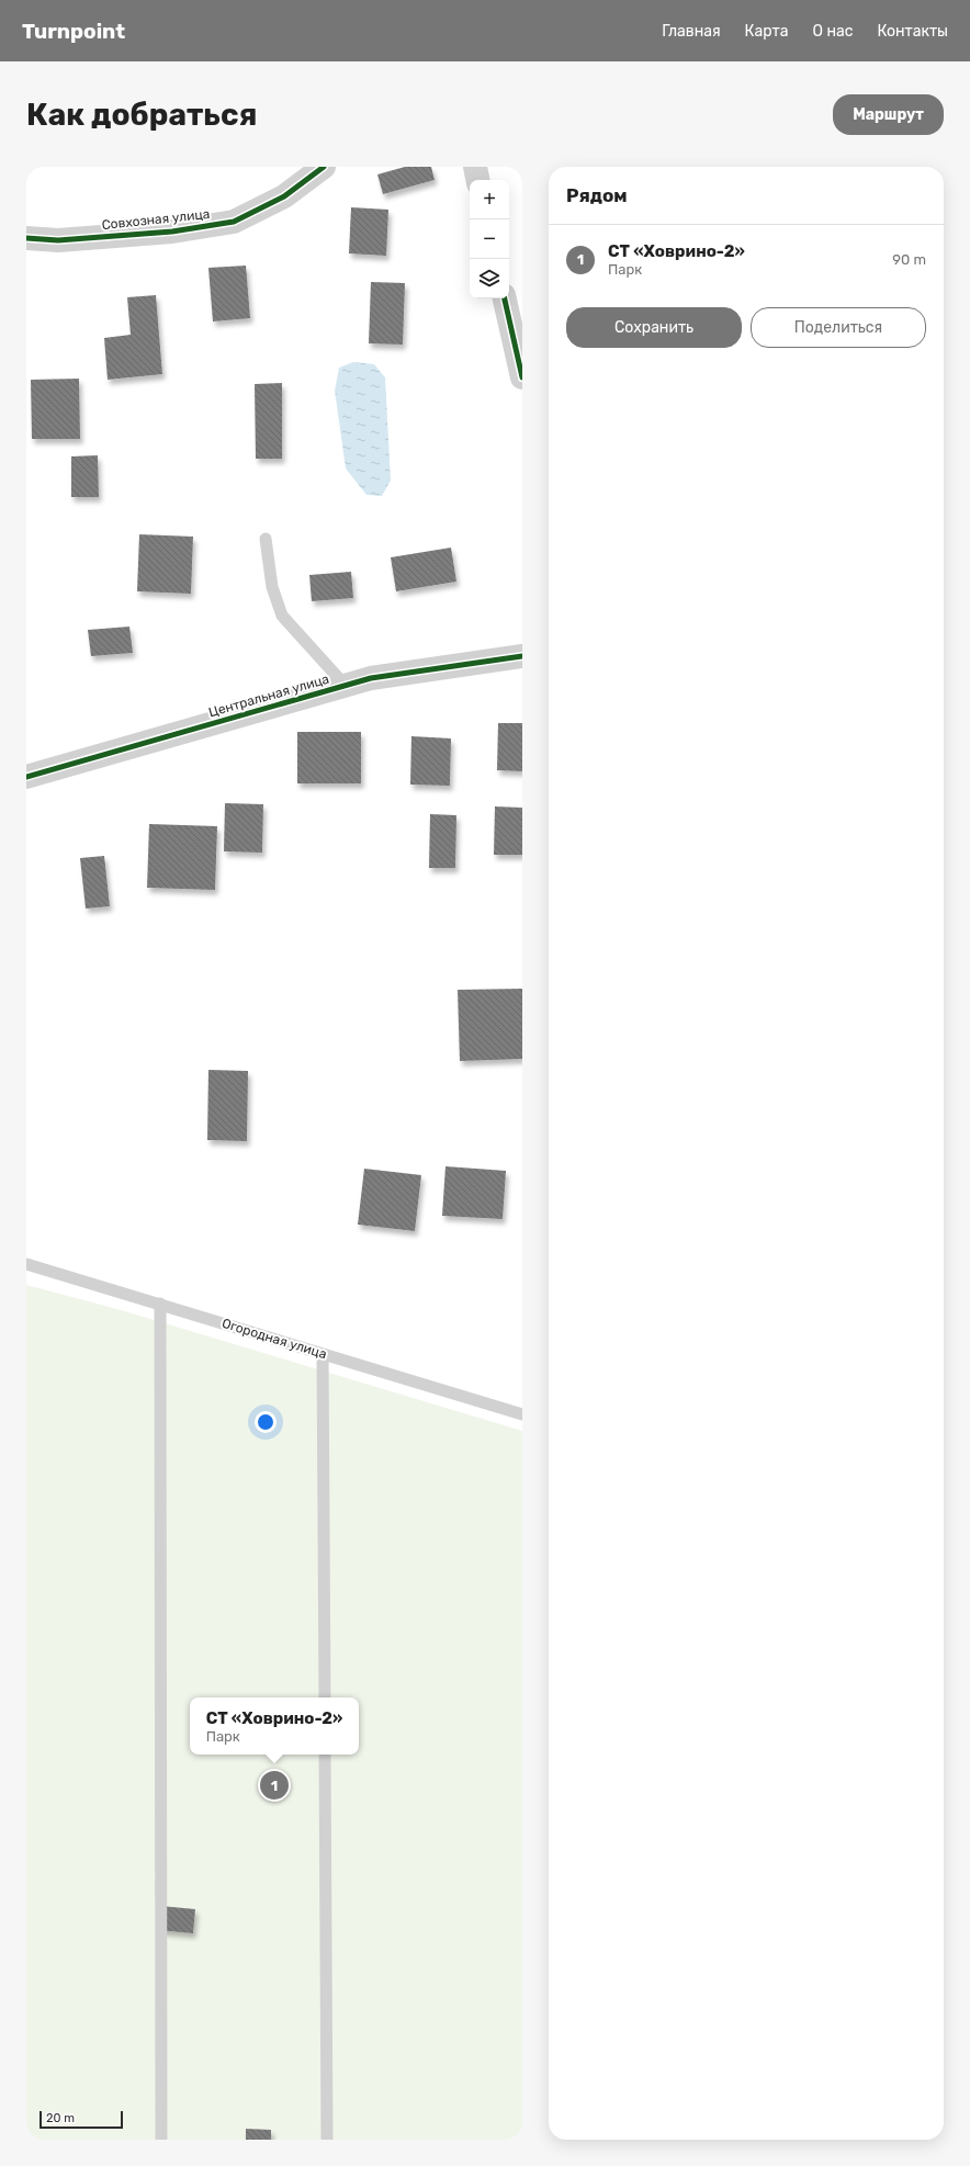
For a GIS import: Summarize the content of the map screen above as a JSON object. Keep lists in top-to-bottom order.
{
  "streets": {
    "street": ["Совхозная улица", "Центральная улица"],
    "lane": ["Огородная улица"]
  },
  "scale_bar": "20 m",
  "page": {
    "header": "Turnpoint",
    "nav": [
      "Главная",
      "Карта",
      "О нас",
      "Контакты"
    ],
    "buttons": [
      "Маршрут",
      ["Сохранить", "Поделиться"]
    ],
    "title": "Как добраться",
    "heading": "Рядом",
    "map_buttons": ["+", "−"],
    "list": [
      {
        "mark": "1",
        "name": "СТ «Ховрино-2»",
        "note": "Парк",
        "value": "90 m"
      }
    ],
    "popup": ["СТ «Ховрино-2»", "Парк"],
    "pins": "1",
    "scale": "20 m"
  }
}
